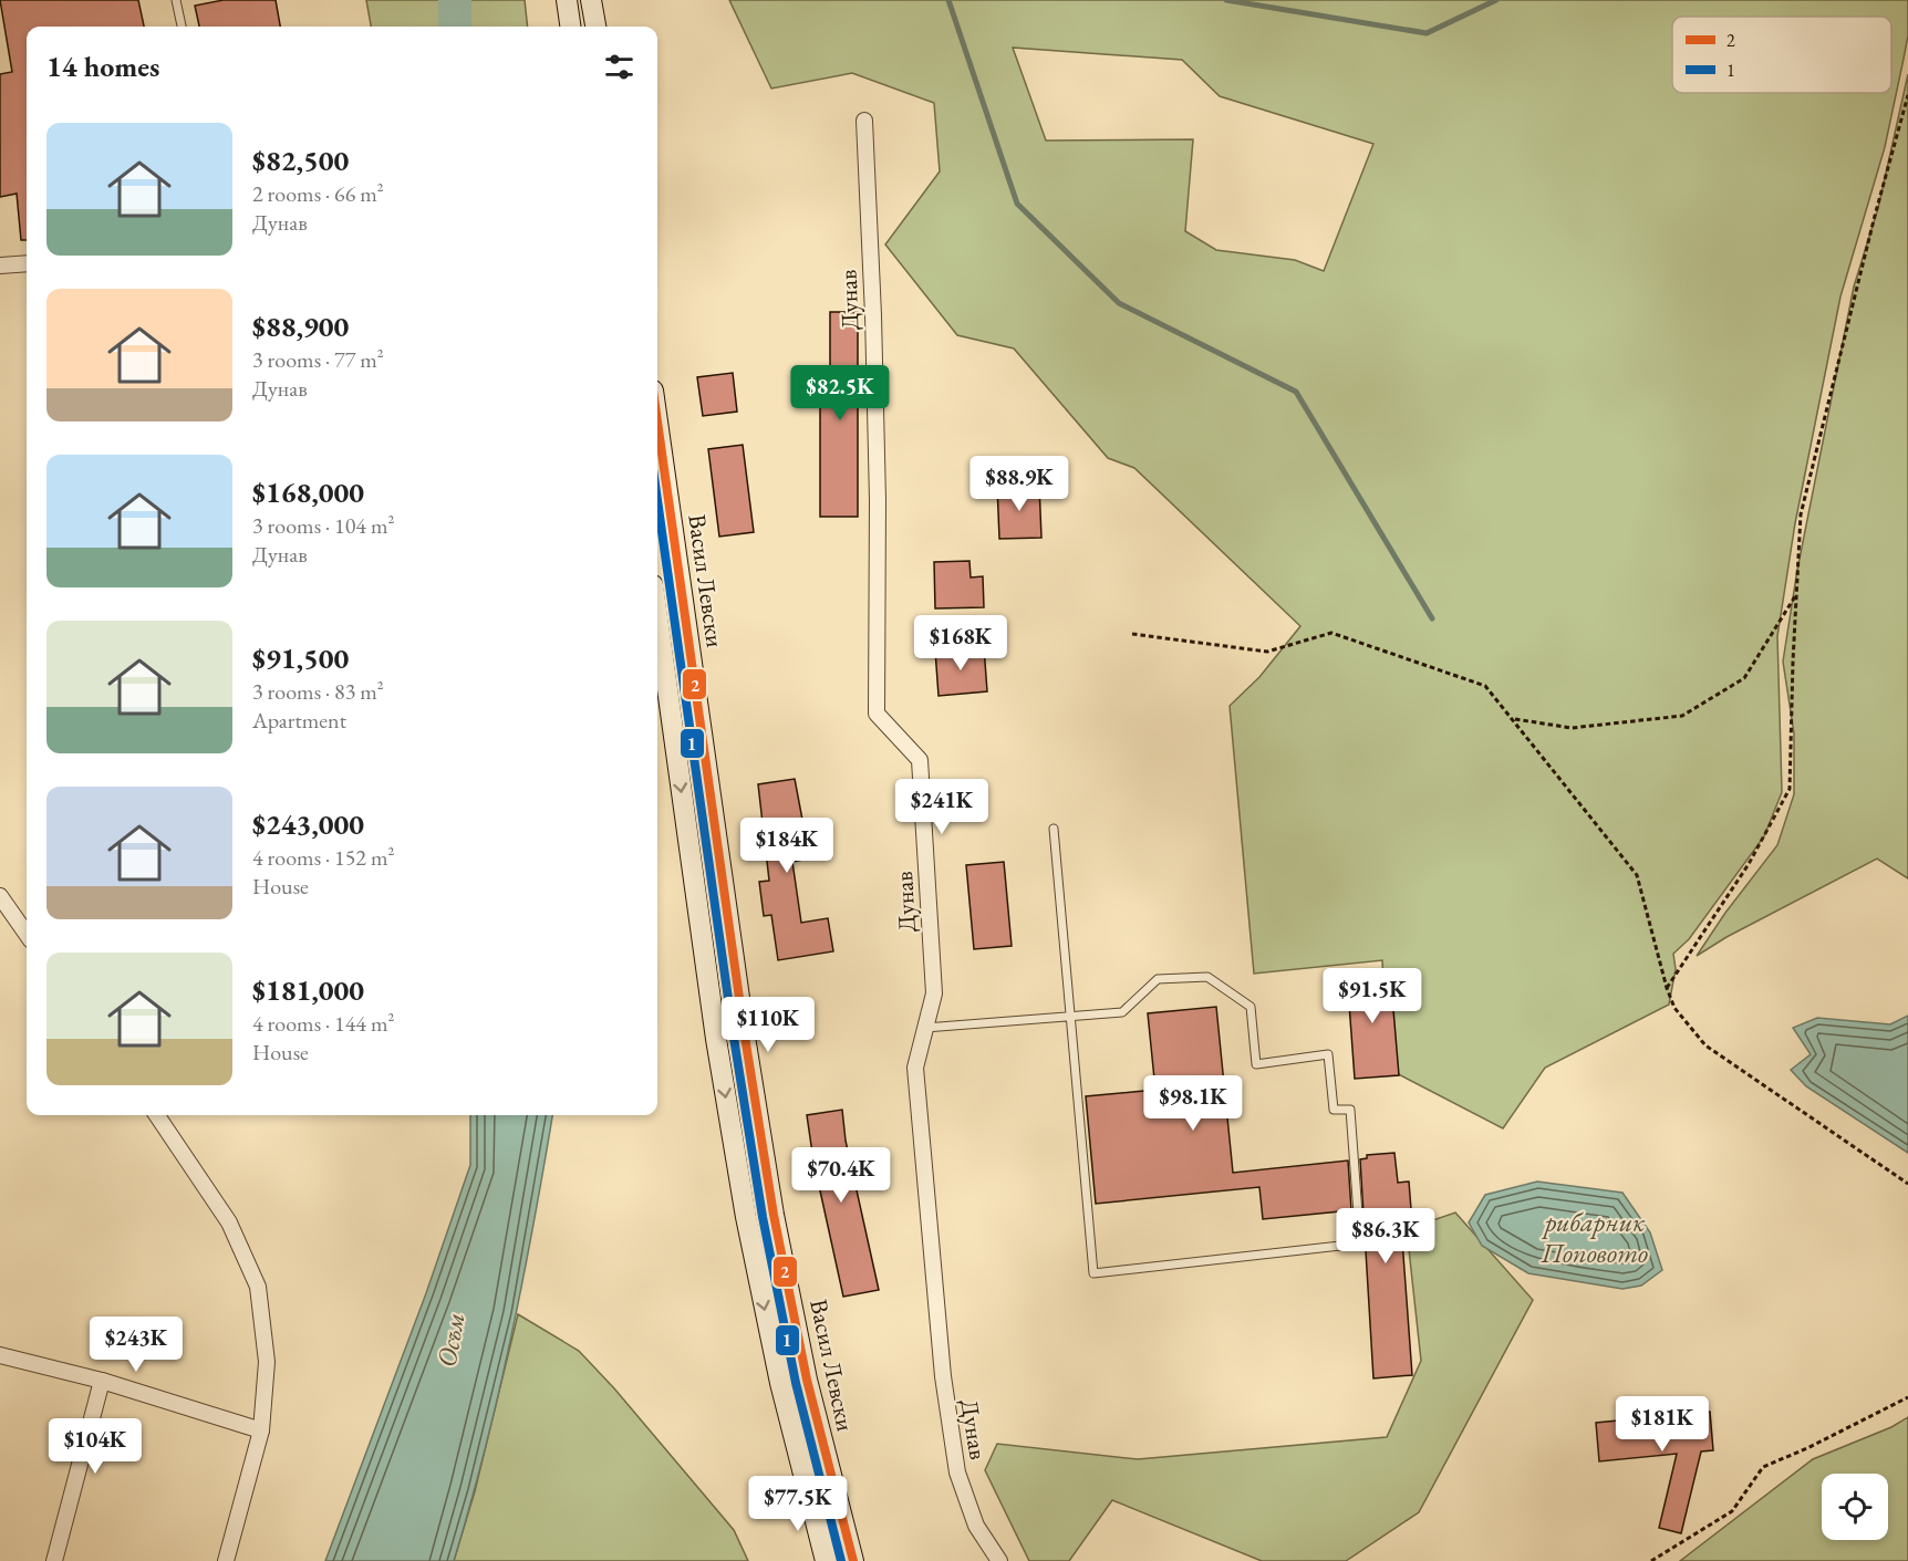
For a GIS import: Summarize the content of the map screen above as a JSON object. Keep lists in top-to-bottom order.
{
  "streets": {
    "main road": ["Васил Левски"],
    "street": ["Дунав"]
  },
  "water": ["рибарник Поповото", "Осъм"],
  "lines": ["transit line 2", "transit line 1"],
  "legend": ["2", "1"],
  "page": {
    "heading": "14 homes",
    "list": [
      {
        "name": "$82,500",
        "note": "2 rooms · 66 m² · Дунав"
      },
      {
        "name": "$88,900",
        "note": "3 rooms · 77 m² · Дунав"
      },
      {
        "name": "$168,000",
        "note": "3 rooms · 104 m² · Дунав"
      },
      {
        "name": "$91,500",
        "note": "3 rooms · 83 m² · Apartment"
      },
      {
        "name": "$243,000",
        "note": "4 rooms · 152 m² · House"
      },
      {
        "name": "$181,000",
        "note": "4 rooms · 144 m² · House"
      }
    ],
    "price": [
      "$82.5K",
      "$88.9K",
      "$168K",
      "$241K",
      "$184K",
      "$91.5K",
      "$110K",
      "$98.1K",
      "$70.4K",
      "$86.3K",
      "$243K",
      "$181K",
      "$104K",
      "$77.5K"
    ]
  }
}
